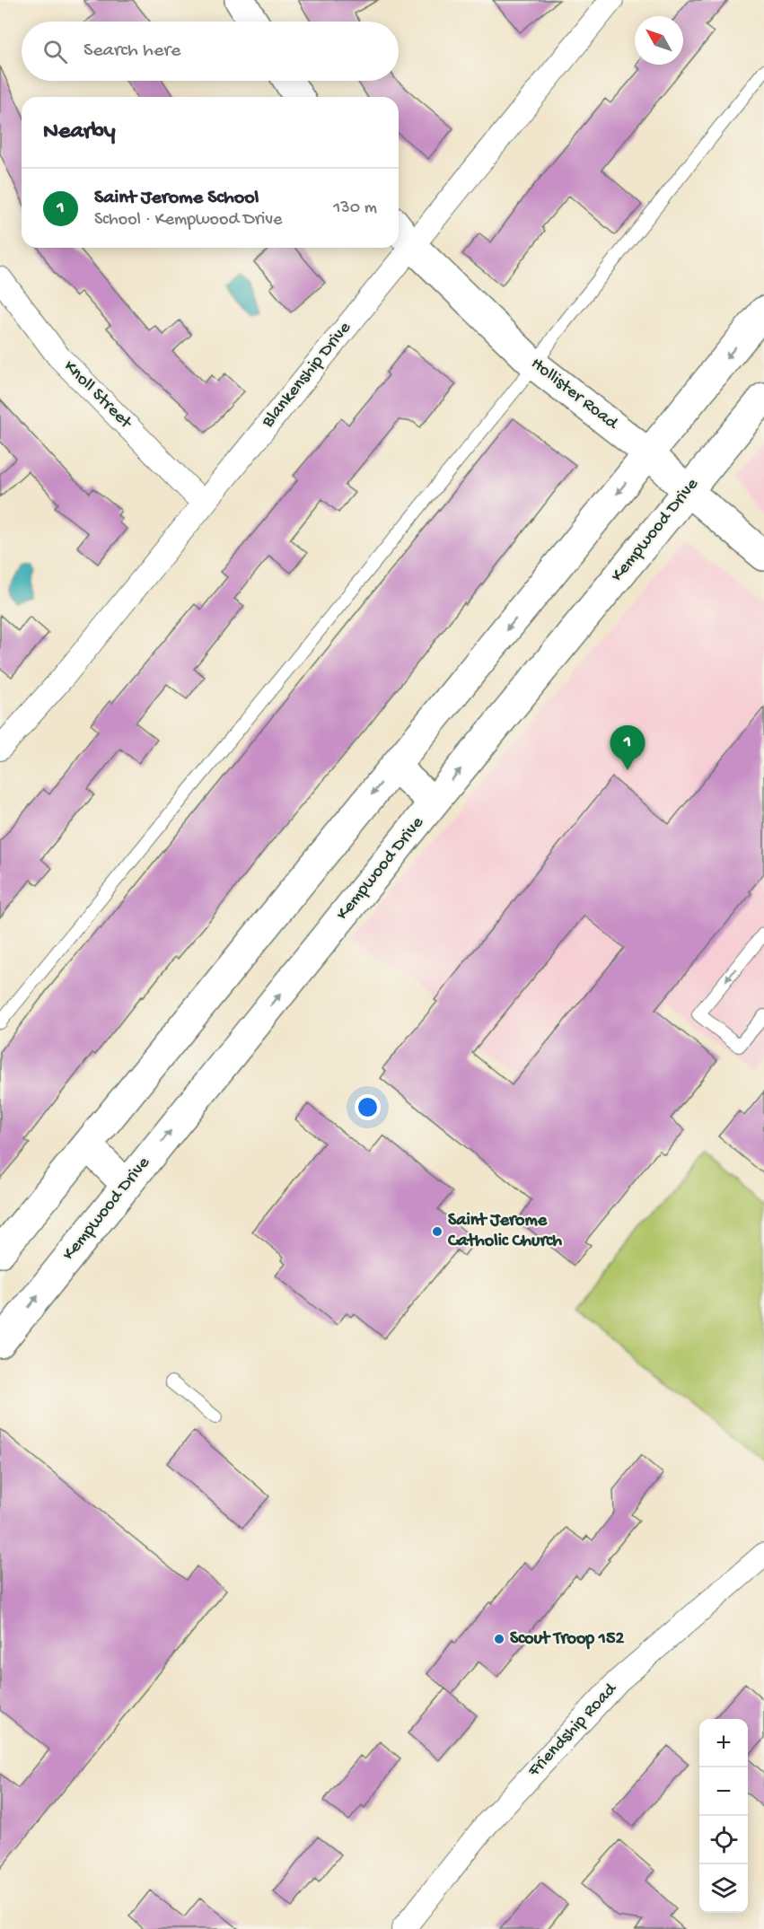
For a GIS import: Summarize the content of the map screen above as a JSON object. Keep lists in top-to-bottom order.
{
  "streets": {
    "main road": ["Hollister Road", "Kempwood Drive"],
    "street": ["Blankenship Drive", "Knoll Street", "Friendship Road"]
  },
  "crossings": [
    ["Blankenship Drive", "Hollister Road"],
    ["Blankenship Drive", "Knoll Street"],
    ["Hollister Road", "Kempwood Drive"]
  ],
  "places": ["Saint Jerome Catholic Church", "Scout Troop 152"],
  "north": "top left",
  "page": {
    "search": "Search here",
    "heading": "Nearby",
    "list": [
      {
        "mark": "1",
        "name": "Saint Jerome School",
        "note": "School · Kempwood Drive",
        "value": "130 m"
      }
    ],
    "pins": "1",
    "map_buttons": ["+", "−"]
  }
}
